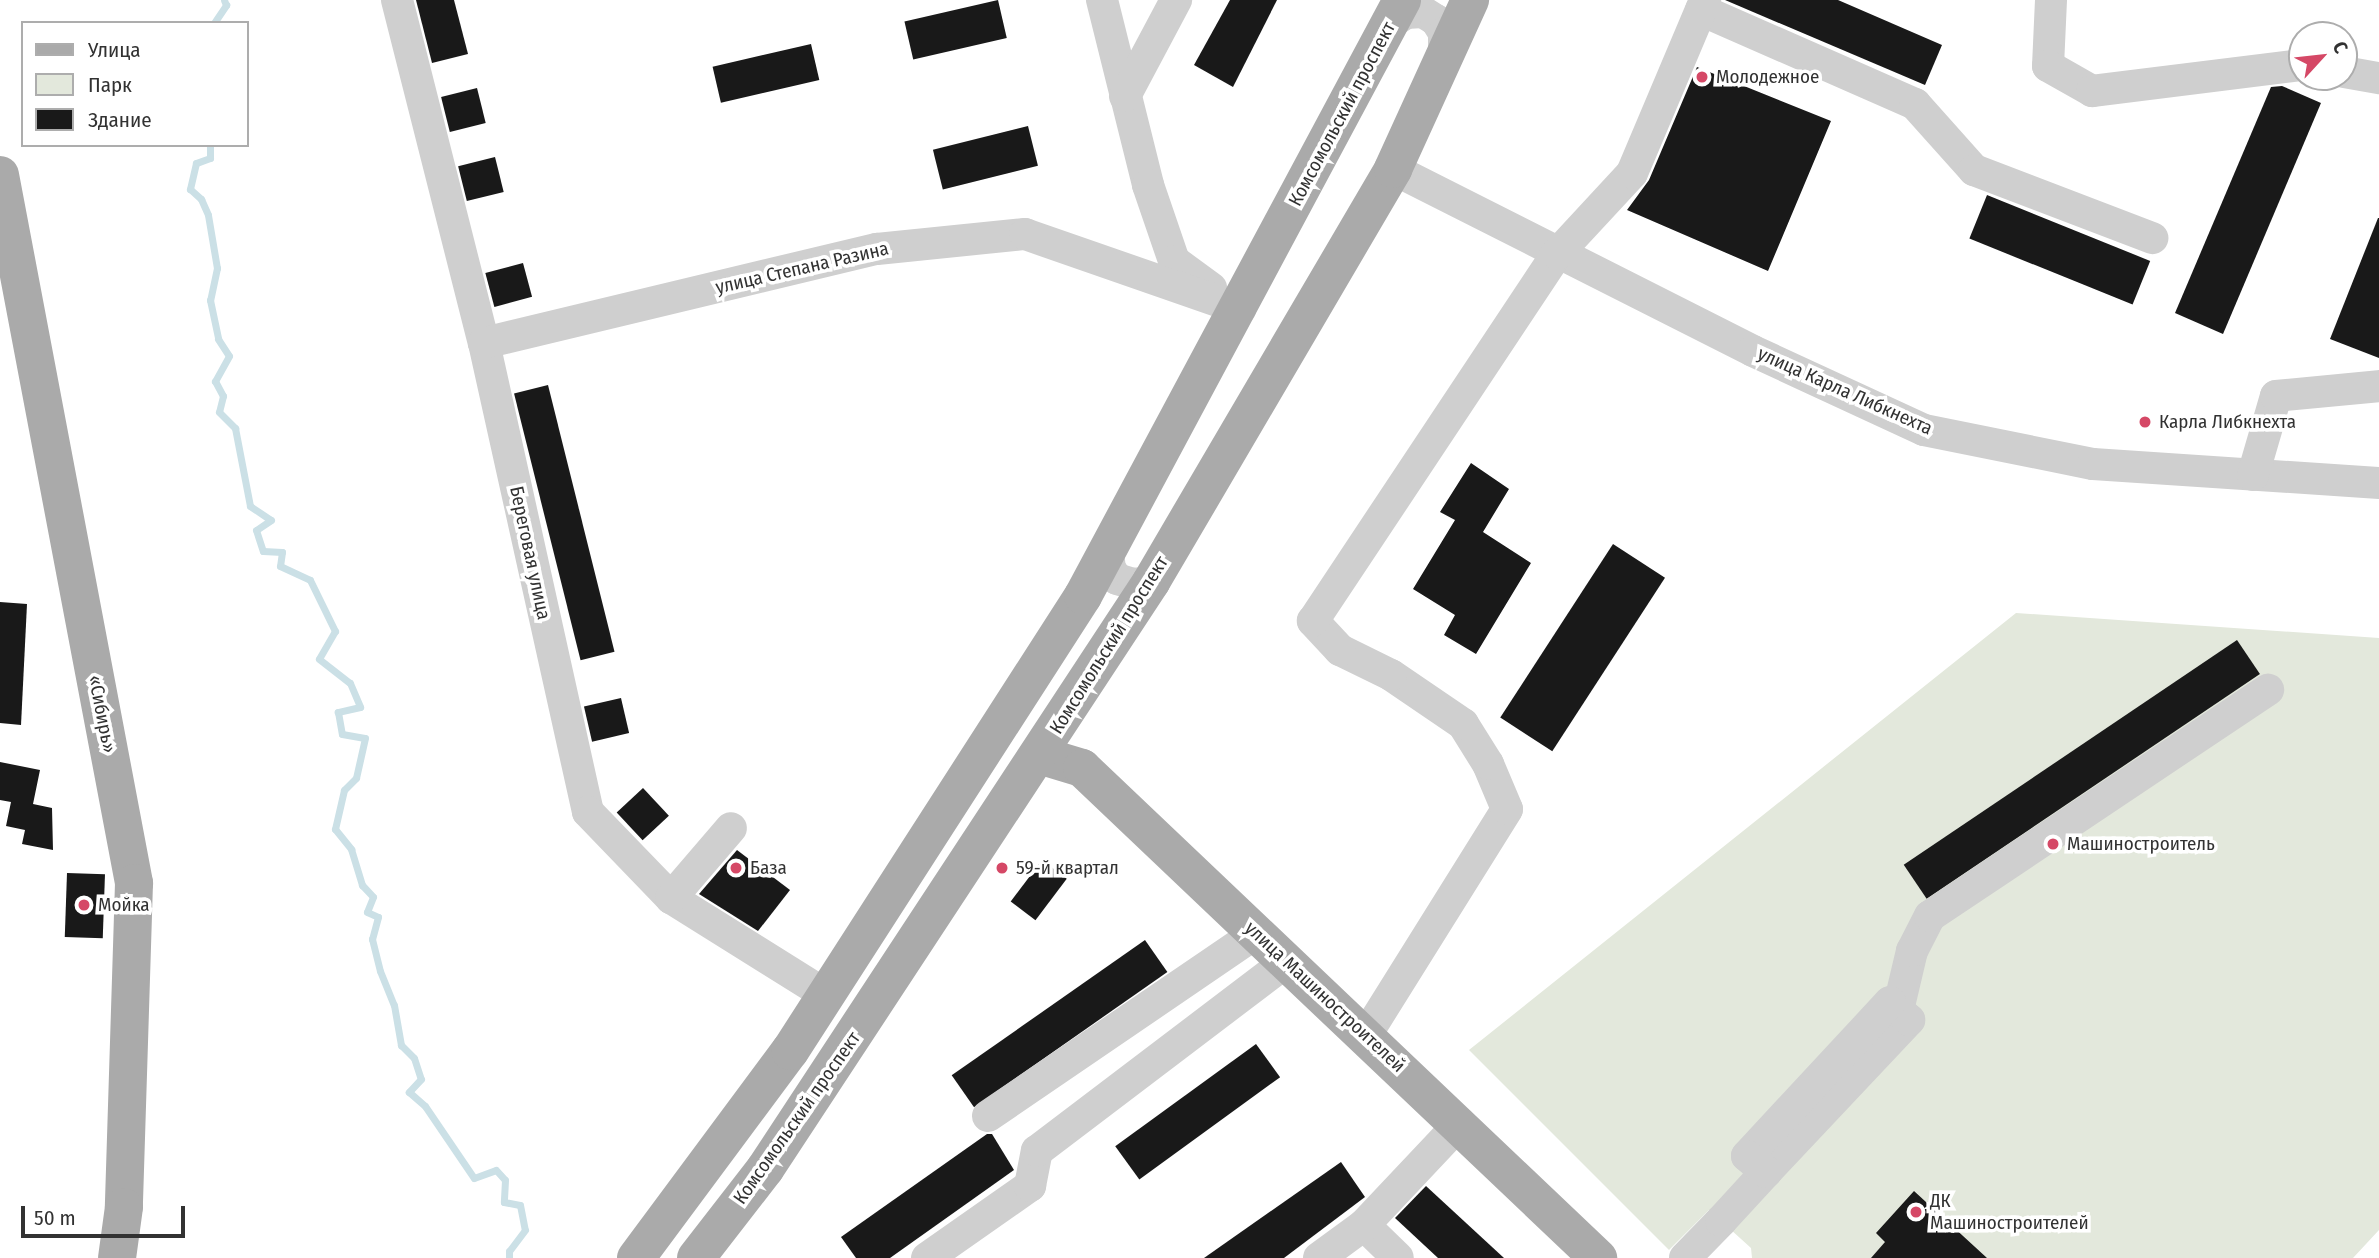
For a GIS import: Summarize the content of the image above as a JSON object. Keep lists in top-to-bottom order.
{
  "streets": {
    "main road": ["Комсомольский проспект", "«Сибирь»", "улица Машиностроителей"],
    "street": ["улица Степана Разина", "улица Карла Либкнехта", "Береговая улица"]
  },
  "crossings": [
    ["Комсомольский проспект", "улица Степана Разина"],
    ["Комсомольский проспект", "улица Карла Либкнехта"],
    ["Комсомольский проспект", "Береговая улица"],
    ["Комсомольский проспект", "улица Машиностроителей"],
    ["улица Степана Разина", "Береговая улица"]
  ],
  "places": [
    "Молодежное",
    "Карла Либкнехта",
    "Машиностроитель",
    "База",
    "59-й квартал",
    "Мойка",
    "ДК Машиностроителей"
  ],
  "legend": ["Улица", "Парк", "Здание"],
  "scale_bar": "50 m",
  "north": "top right"
}
